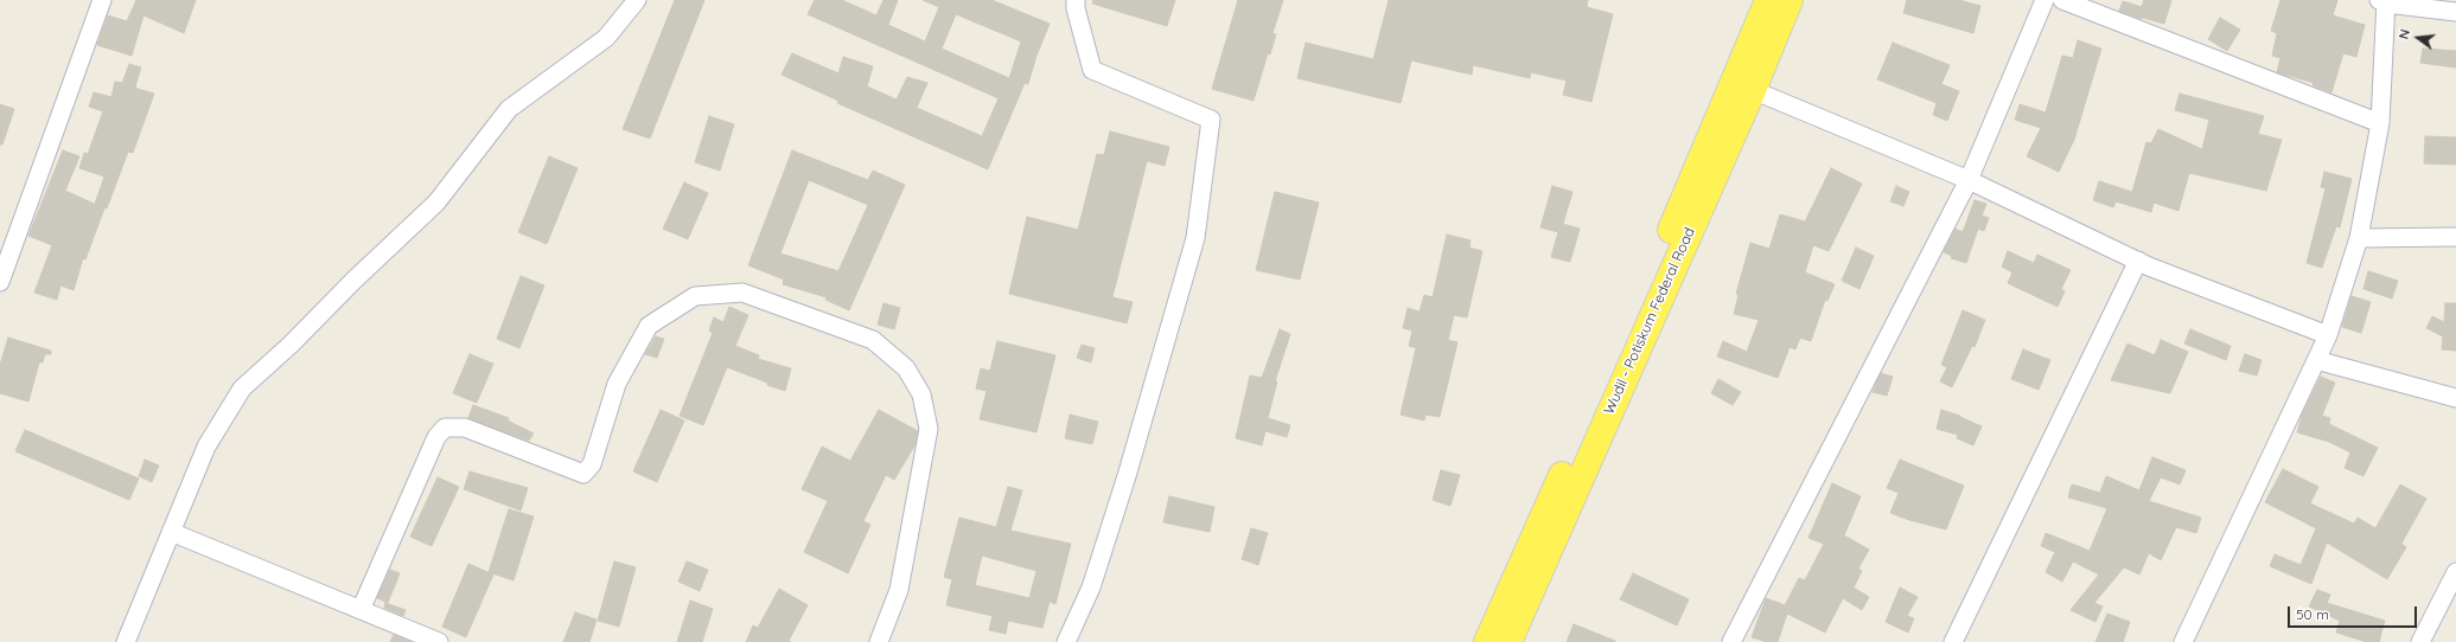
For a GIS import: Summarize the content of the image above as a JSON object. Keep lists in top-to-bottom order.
{
  "streets": {
    "main road": ["Wudil - Potiskum Federal Road"]
  },
  "scale_bar": "50 m",
  "north": "left"
}
